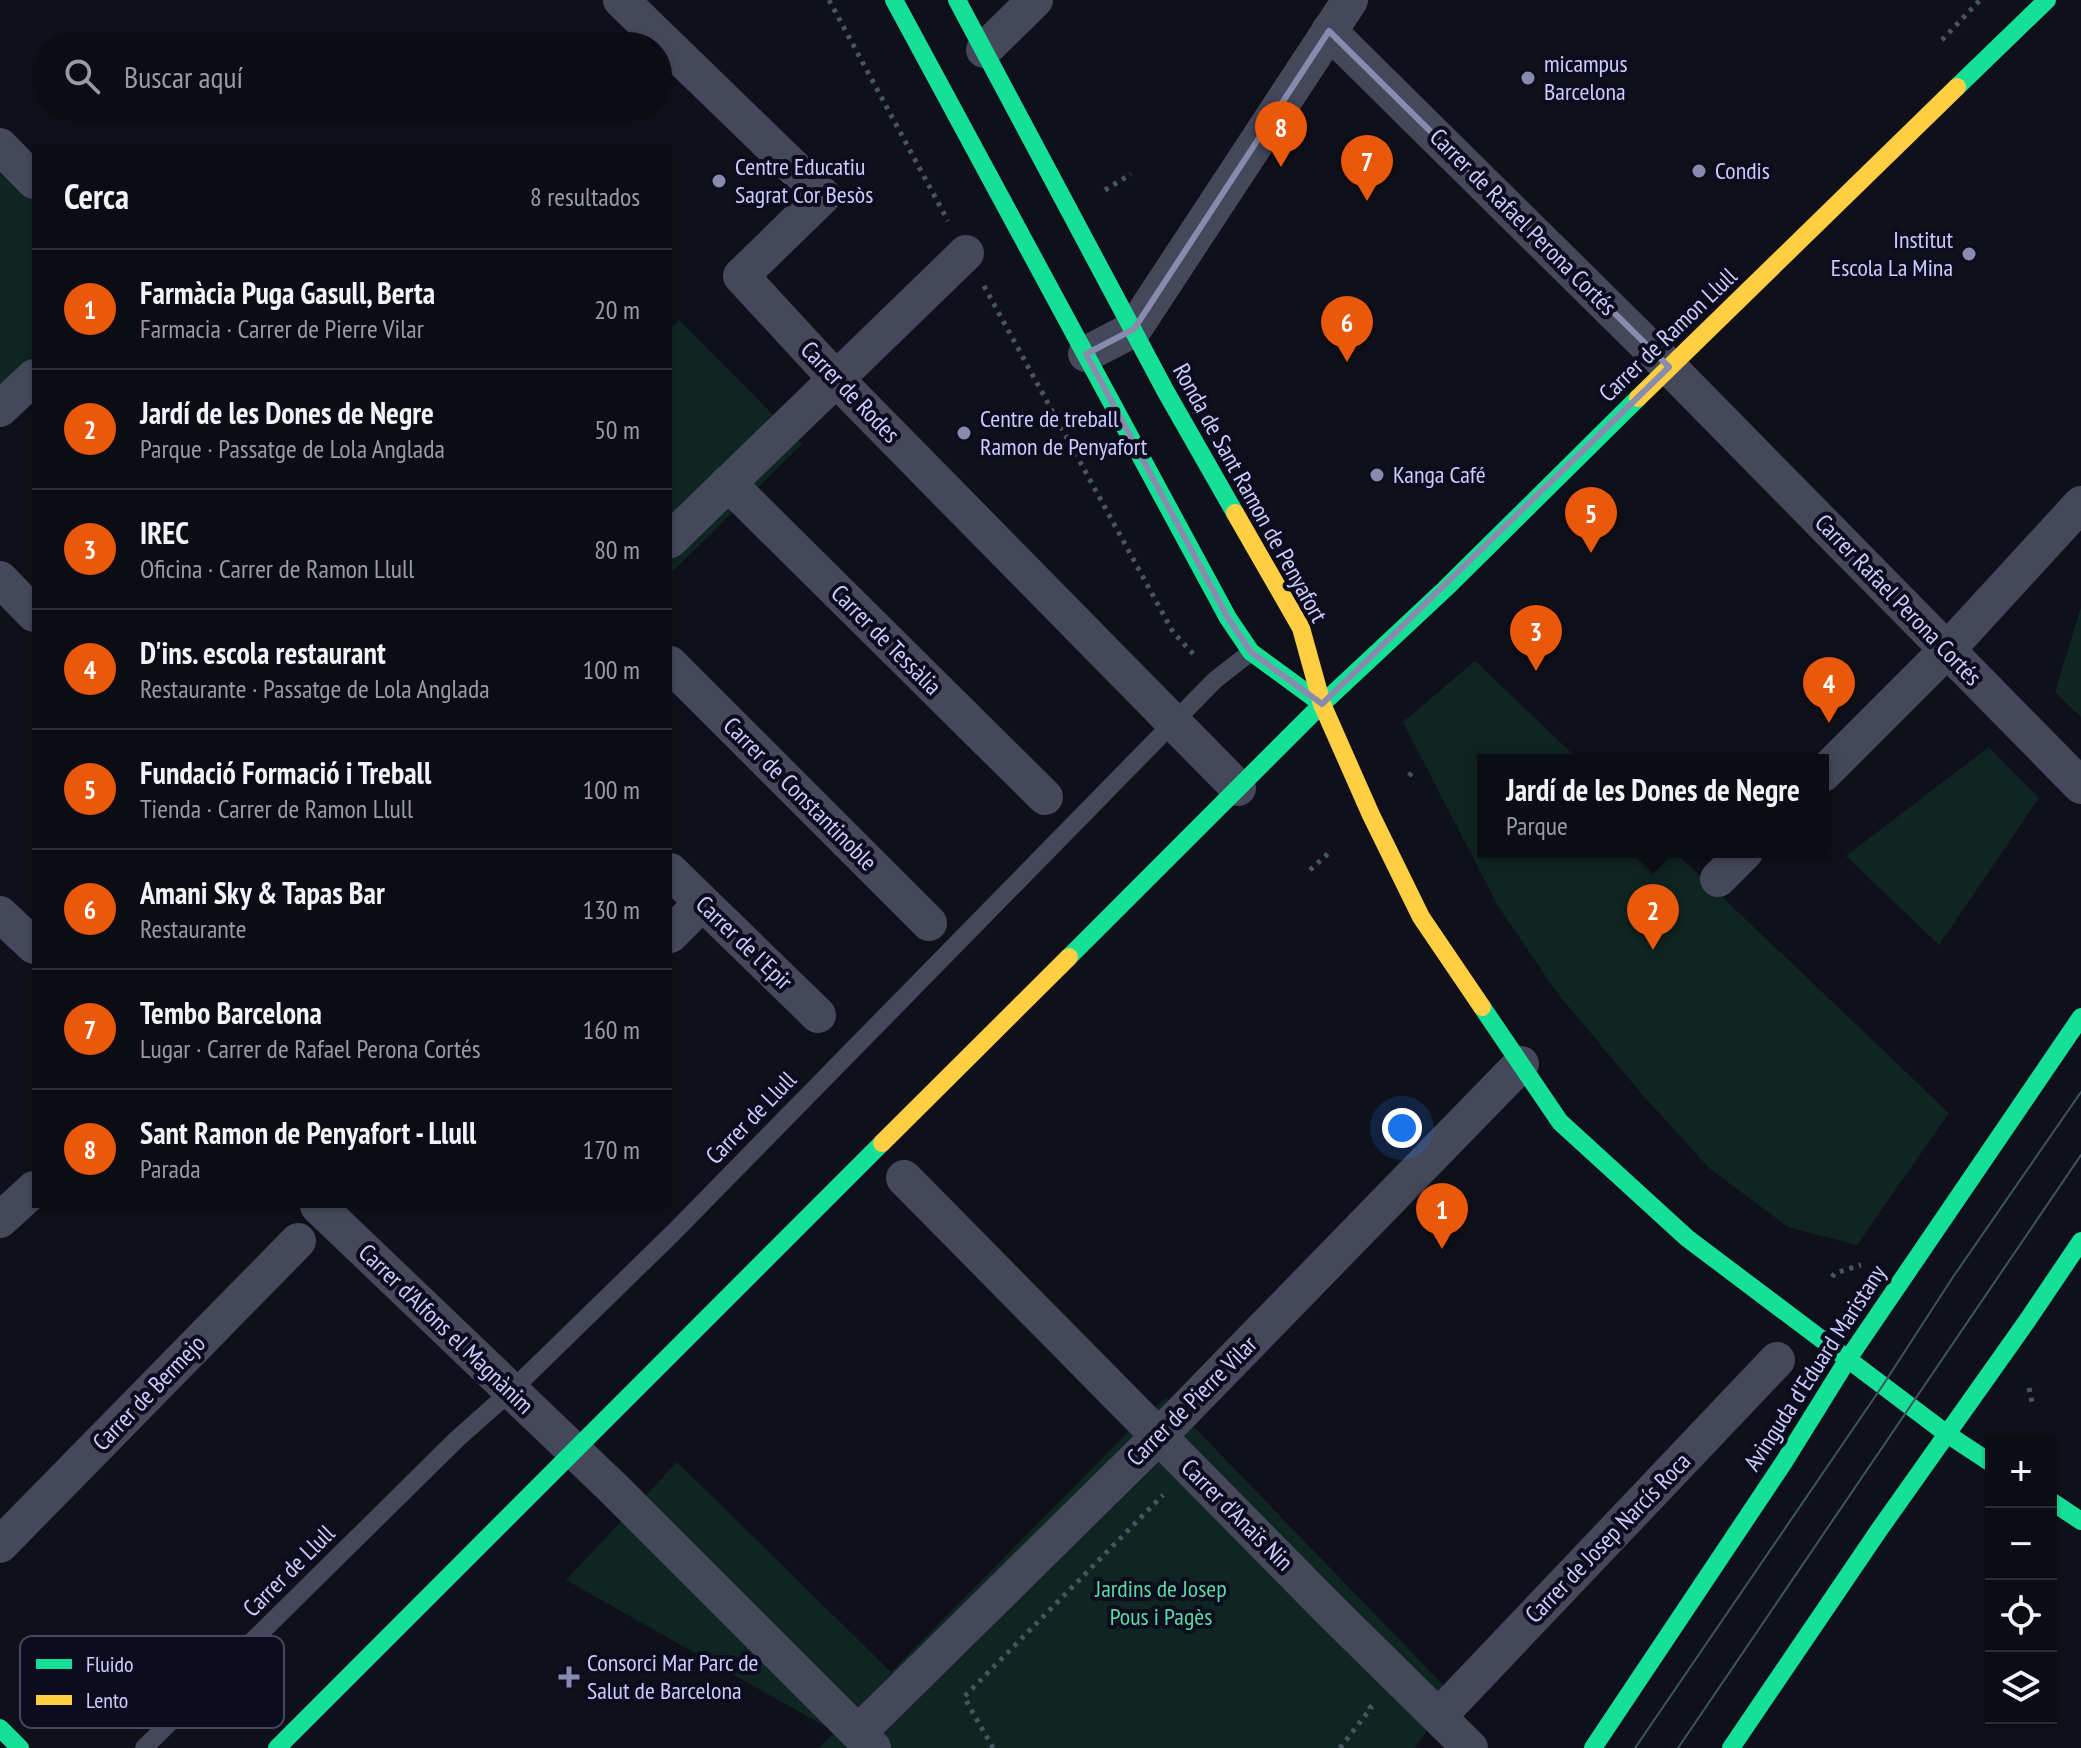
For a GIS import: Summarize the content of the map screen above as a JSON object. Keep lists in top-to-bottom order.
{
  "streets": {
    "main road": ["Carrer de Ramon Llull", "Ronda de Sant Ramon de Penyafort", "Avinguda d'Eduard Maristany"],
    "street": [
      "Carrer de Rafael Perona Cortés",
      "Carrer de Rodes",
      "Carrer Rafael Perona Cortés",
      "Carrer de Tessàlia",
      "Carrer de Constantinoble",
      "Carrer de l'Epir",
      "Carrer d'Alfons el Magnànim",
      "Carrer de Bermejo",
      "Carrer de Pierre Vilar",
      "Carrer d'Anaïs Nin",
      "Carrer de Josep Narcís Roca"
    ],
    "lane": ["Carrer de Llull"]
  },
  "crossings": [
    ["Carrer de Rafael Perona Cortés", "Carrer de Ramon Llull"],
    ["Carrer de Rafael Perona Cortés", "Carrer Rafael Perona Cortés"],
    ["Carrer de Ramon Llull", "Ronda de Sant Ramon de Penyafort"],
    ["Carrer de Rodes", "Carrer de Llull"],
    ["Ronda de Sant Ramon de Penyafort", "Avinguda d'Eduard Maristany"],
    ["Ronda de Sant Ramon de Penyafort", "Carrer de Pierre Vilar"],
    ["Carrer de Llull", "Carrer d'Alfons el Magnànim"],
    ["Carrer d'Alfons el Magnànim", "Carrer de Pierre Vilar"],
    ["Carrer de Pierre Vilar", "Carrer d'Anaïs Nin"],
    ["Carrer d'Anaïs Nin", "Carrer de Josep Narcís Roca"]
  ],
  "parks": ["Jardins de Josep Pous i Pagès"],
  "places": {
    "other": [
      "micampus Barcelona",
      "Condis",
      "Centre Educatiu Sagrat Cor Besòs",
      "Institut Escola La Mina",
      "Centre de treball Ramon de Penyafort",
      "Kanga Café"
    ],
    "health": ["Consorci Mar Parc de Salut de Barcelona"]
  },
  "legend": ["Fluido", "Lento"],
  "page": {
    "search": "Buscar aquí",
    "pins": [
      "8",
      "7",
      "6",
      "5",
      "3",
      "4",
      "2",
      "1"
    ],
    "heading": ["Cerca", "8 resultados"],
    "list": [
      {
        "mark": "1",
        "name": "Farmàcia Puga Gasull, Berta",
        "note": "Farmacia · Carrer de Pierre Vilar",
        "value": "20 m"
      },
      {
        "mark": "2",
        "name": "Jardí de les Dones de Negre",
        "note": "Parque · Passatge de Lola Anglada",
        "value": "50 m"
      },
      {
        "mark": "3",
        "name": "IREC",
        "note": "Oficina · Carrer de Ramon Llull",
        "value": "80 m"
      },
      {
        "mark": "4",
        "name": "D'ins. escola restaurant",
        "note": "Restaurante · Passatge de Lola Anglada",
        "value": "100 m"
      },
      {
        "mark": "5",
        "name": "Fundació Formació i Treball",
        "note": "Tienda · Carrer de Ramon Llull",
        "value": "100 m"
      },
      {
        "mark": "6",
        "name": "Amani Sky & Tapas Bar",
        "note": "Restaurante",
        "value": "130 m"
      },
      {
        "mark": "7",
        "name": "Tembo Barcelona",
        "note": "Lugar · Carrer de Rafael Perona Cortés",
        "value": "160 m"
      },
      {
        "mark": "8",
        "name": "Sant Ramon de Penyafort - Llull",
        "note": "Parada",
        "value": "170 m"
      }
    ],
    "popup": ["Jardí de les Dones de Negre", "Parque"],
    "map_buttons": ["+", "−"]
  }
}
